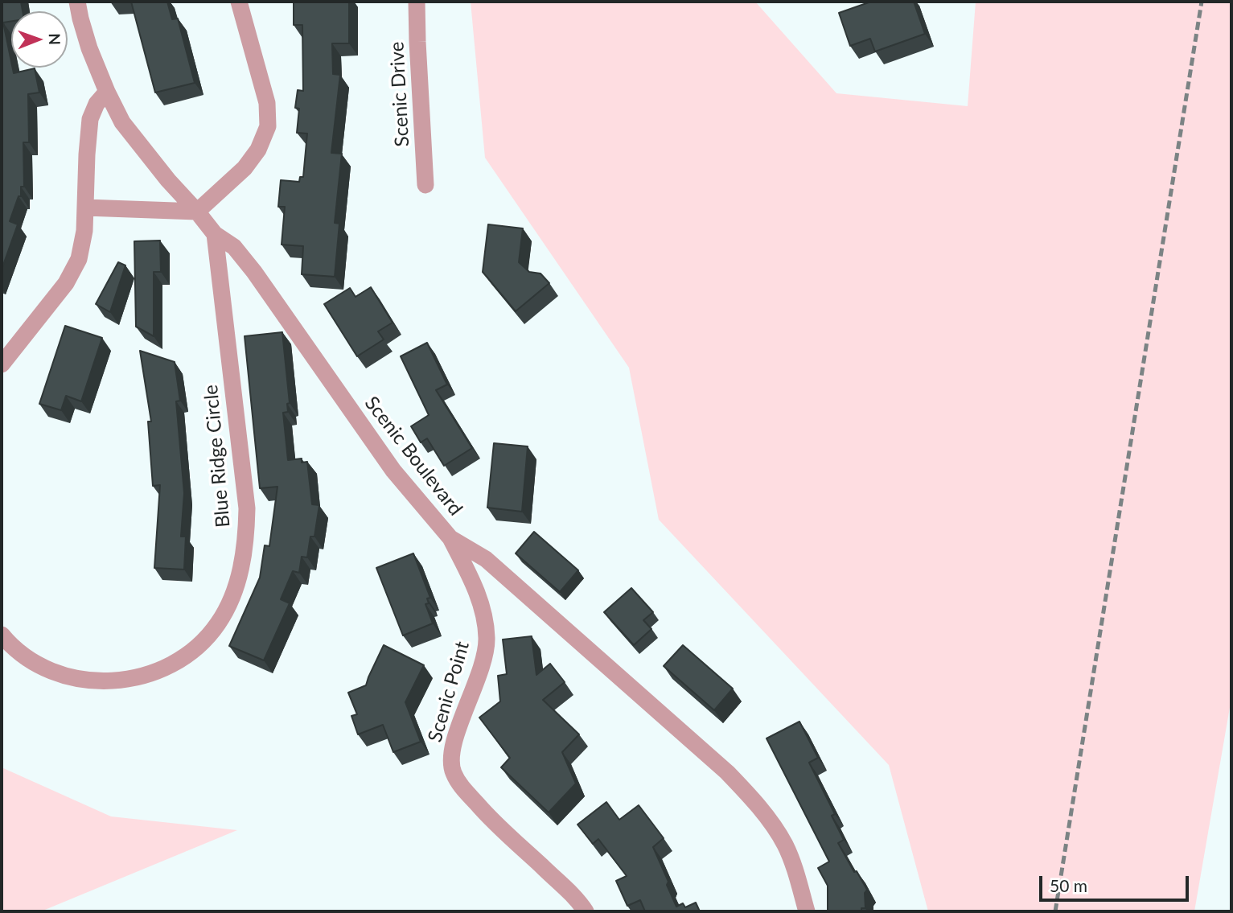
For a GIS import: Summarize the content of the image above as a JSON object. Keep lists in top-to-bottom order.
{
  "streets": {
    "street": [
      "Scenic Drive",
      "Blue Ridge Circle",
      "Scenic Boulevard",
      "Scenic Point"
    ]
  },
  "crossings": [
    ["Blue Ridge Circle", "Scenic Boulevard"],
    ["Scenic Boulevard", "Scenic Point"]
  ],
  "scale_bar": "50 m",
  "north": "right"
}
